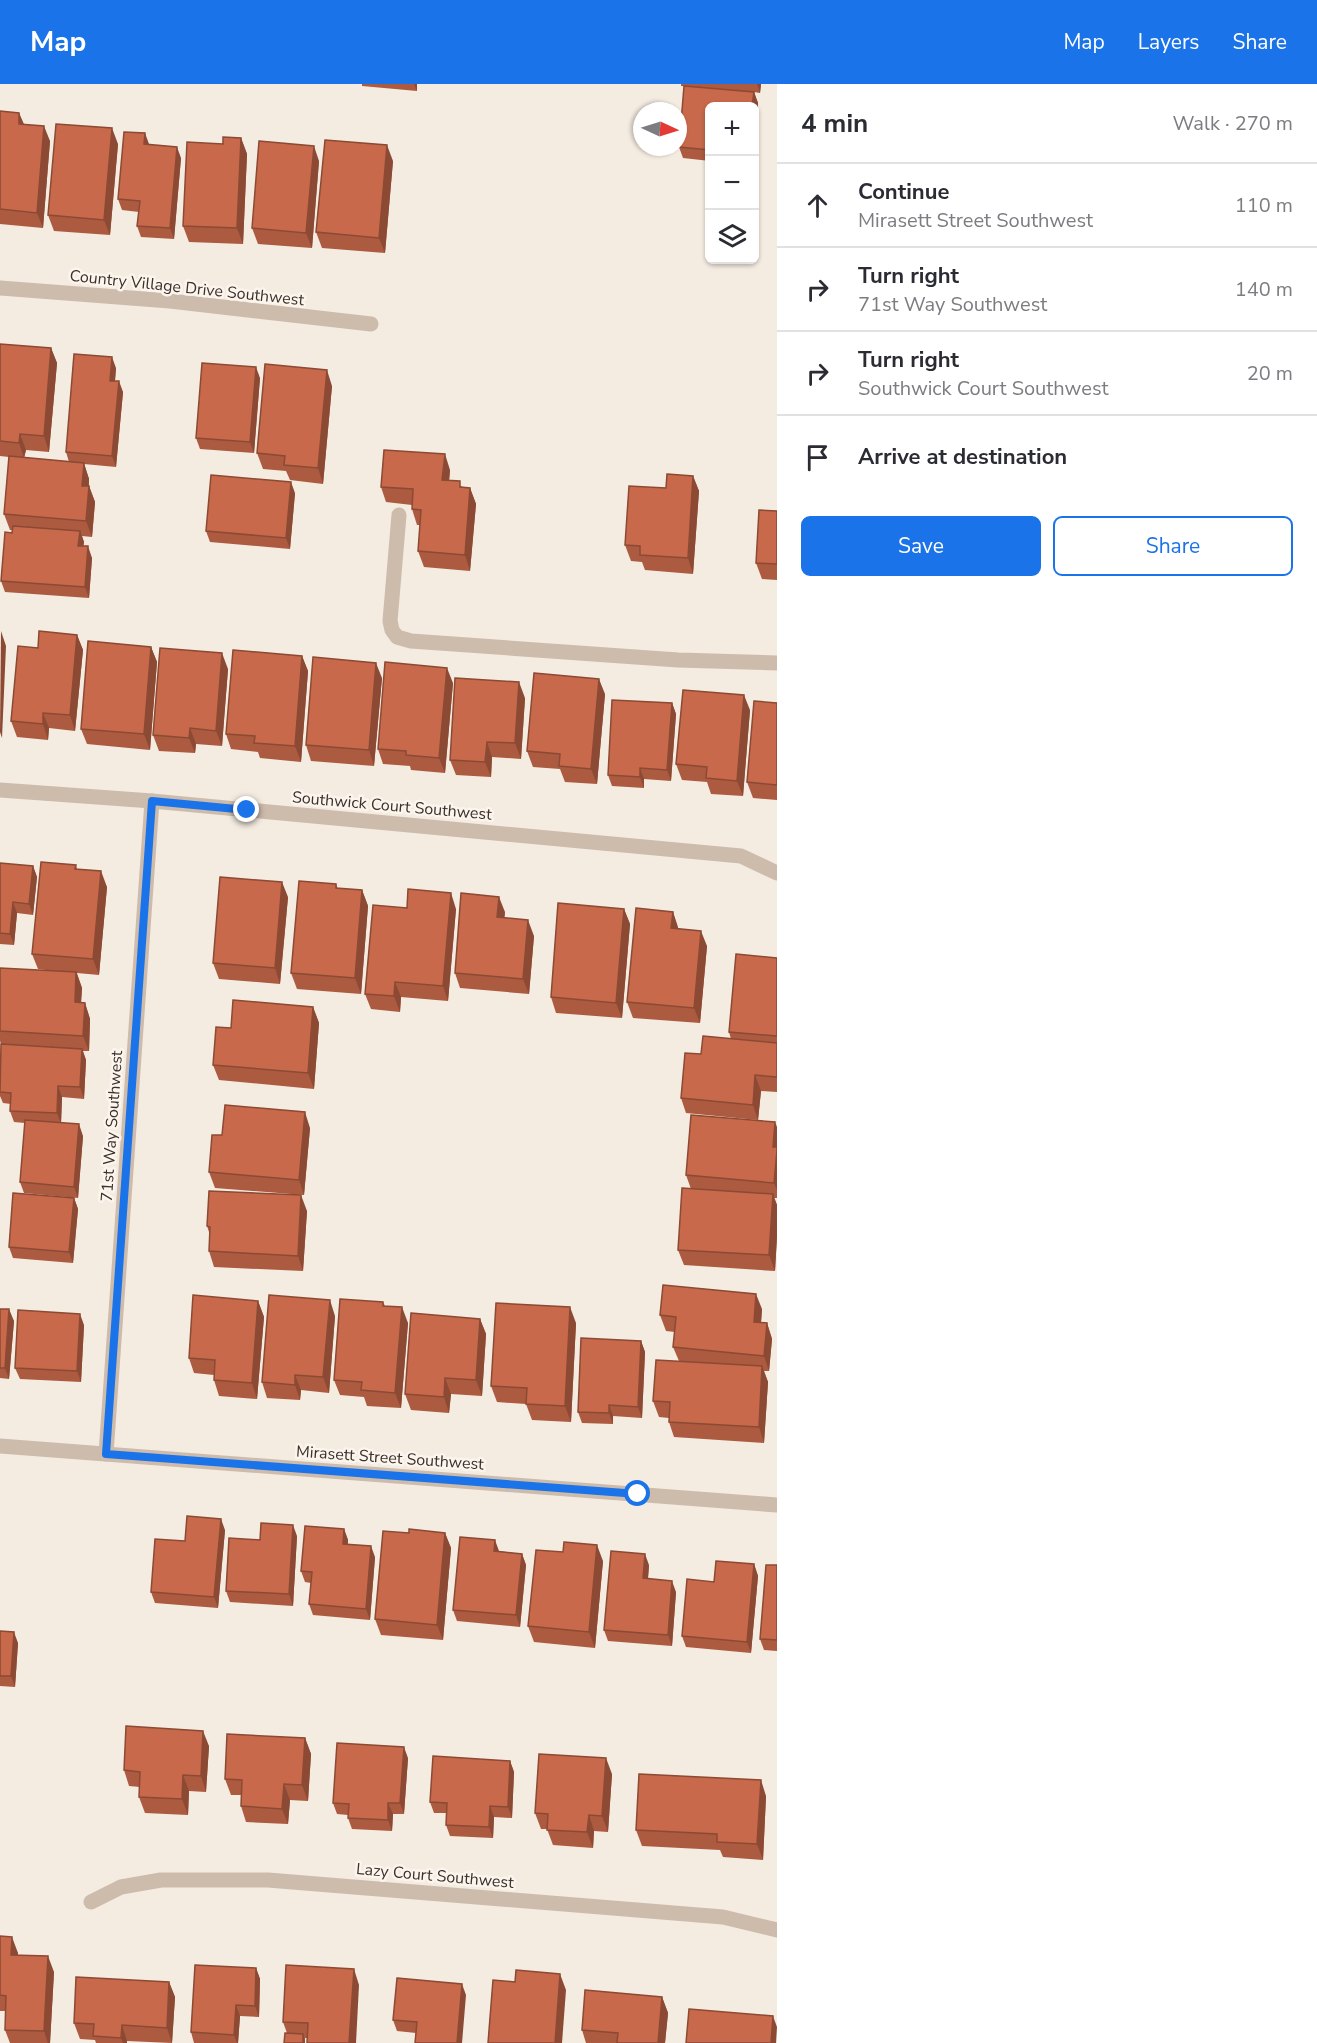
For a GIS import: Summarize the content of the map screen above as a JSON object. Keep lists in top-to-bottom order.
{
  "streets": {
    "street": [
      "Country Village Drive Southwest",
      "Southwick Court Southwest",
      "71st Way Southwest",
      "Mirasett Street Southwest",
      "Lazy Court Southwest"
    ]
  },
  "crossings": [
    ["Southwick Court Southwest", "71st Way Southwest"],
    ["71st Way Southwest", "Mirasett Street Southwest"]
  ],
  "north": "right",
  "page": {
    "header": "Map",
    "nav": ["Map", "Layers", "Share"],
    "heading": ["4 min", "Walk · 270 m"],
    "map_buttons": ["+", "−"],
    "list": [
      ["Continue", "Mirasett Street Southwest", "110 m"],
      ["Turn right", "71st Way Southwest", "140 m"],
      ["Turn right", "Southwick Court Southwest", "20 m"],
      "Arrive at destination"
    ],
    "buttons": ["Save", "Share"]
  }
}
